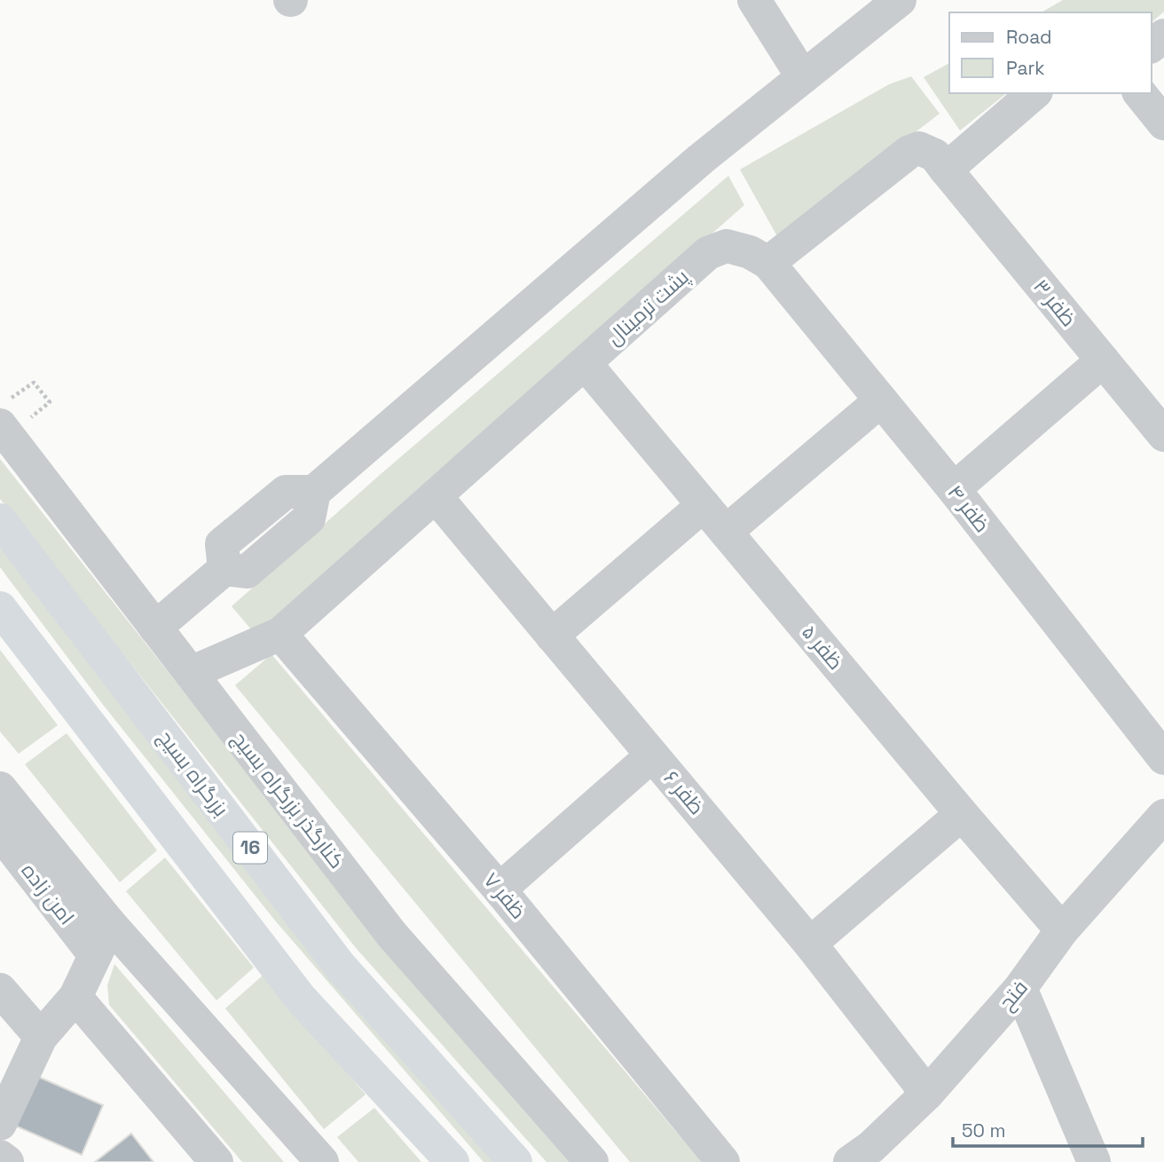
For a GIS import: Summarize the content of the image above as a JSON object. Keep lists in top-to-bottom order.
{
  "streets": {
    "highway": ["بزرگراه بسیج", "16"],
    "street": [
      "ظفر ۳",
      "پشت ترمینال",
      "ظفر ۴",
      "ظفر ۵",
      "ظفر ۶",
      "کنارگذر بزرگراه بسیج",
      "امن زاده",
      "ظفر ۷",
      "فتح"
    ]
  },
  "crossings": [
    ["پشت ترمینال", "ظفر ۴"],
    ["پشت ترمینال", "ظفر ۵"],
    ["پشت ترمینال", "ظفر ۶"],
    ["پشت ترمینال", "کنارگذر بزرگراه بسیج"],
    ["پشت ترمینال", "ظفر ۷"],
    ["ظفر ۵", "فتح"],
    ["ظفر ۶", "فتح"]
  ],
  "legend": ["Road", "Park"],
  "scale_bar": "50 m"
}
